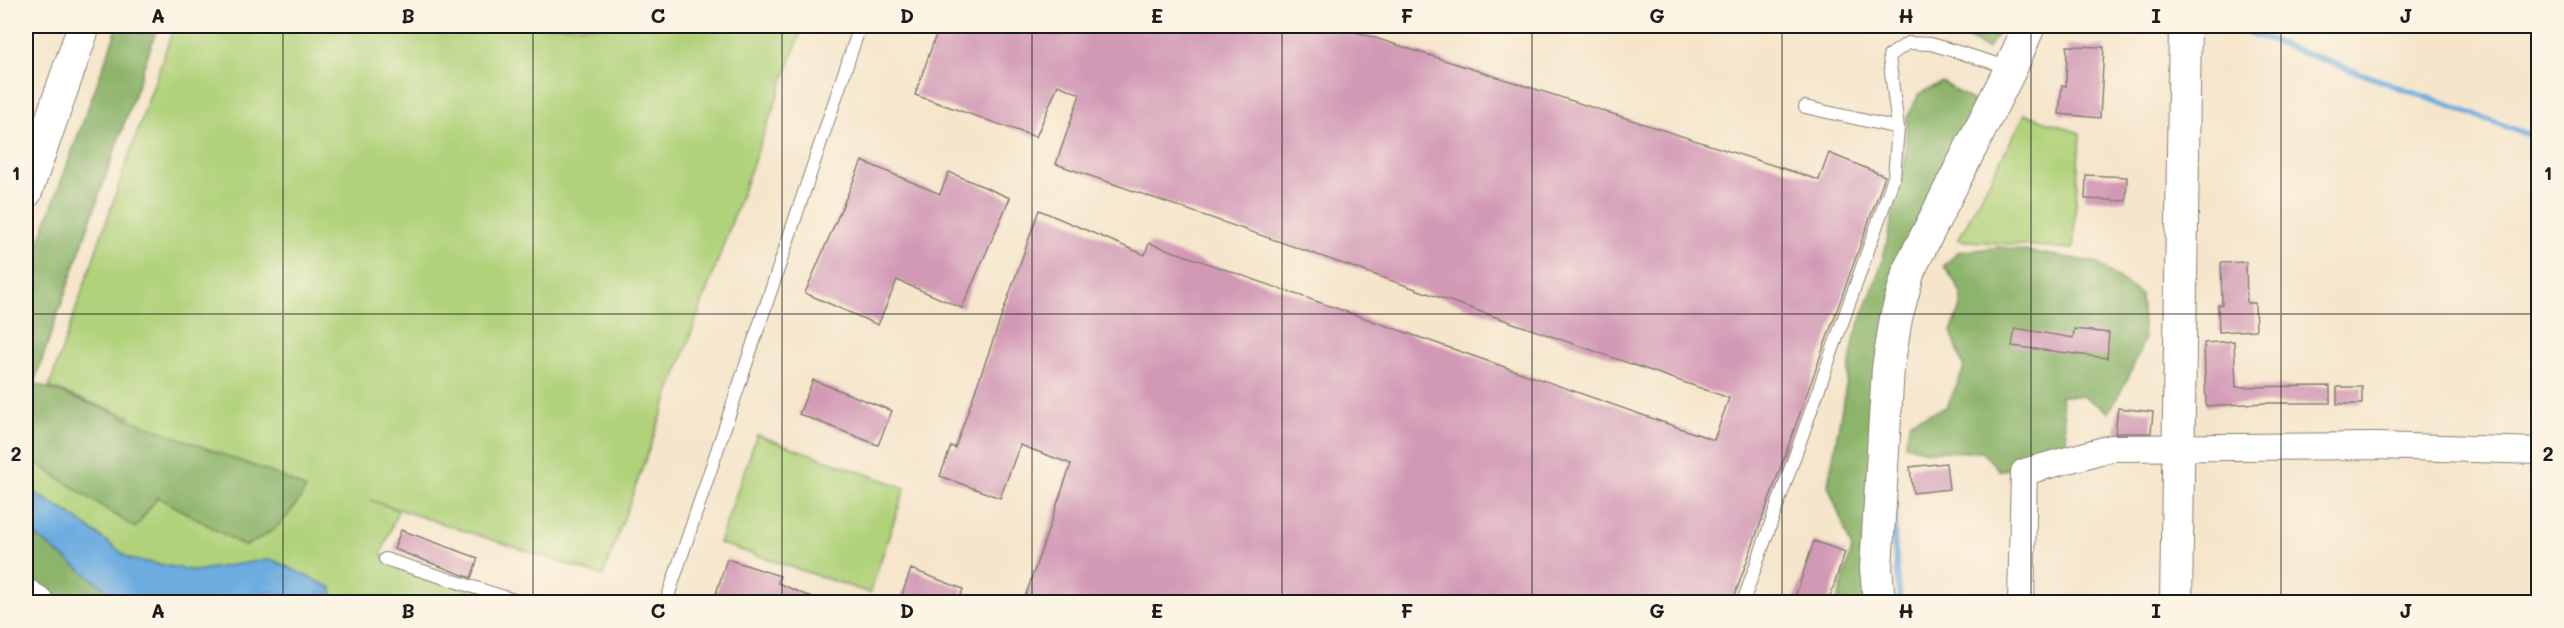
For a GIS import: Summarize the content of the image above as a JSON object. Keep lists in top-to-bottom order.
{
  "grid": {
    "columns": [
      "A",
      "B",
      "C",
      "D",
      "E",
      "F",
      "G",
      "H",
      "I",
      "J"
    ],
    "rows": ["1", "2"]
  }
}
